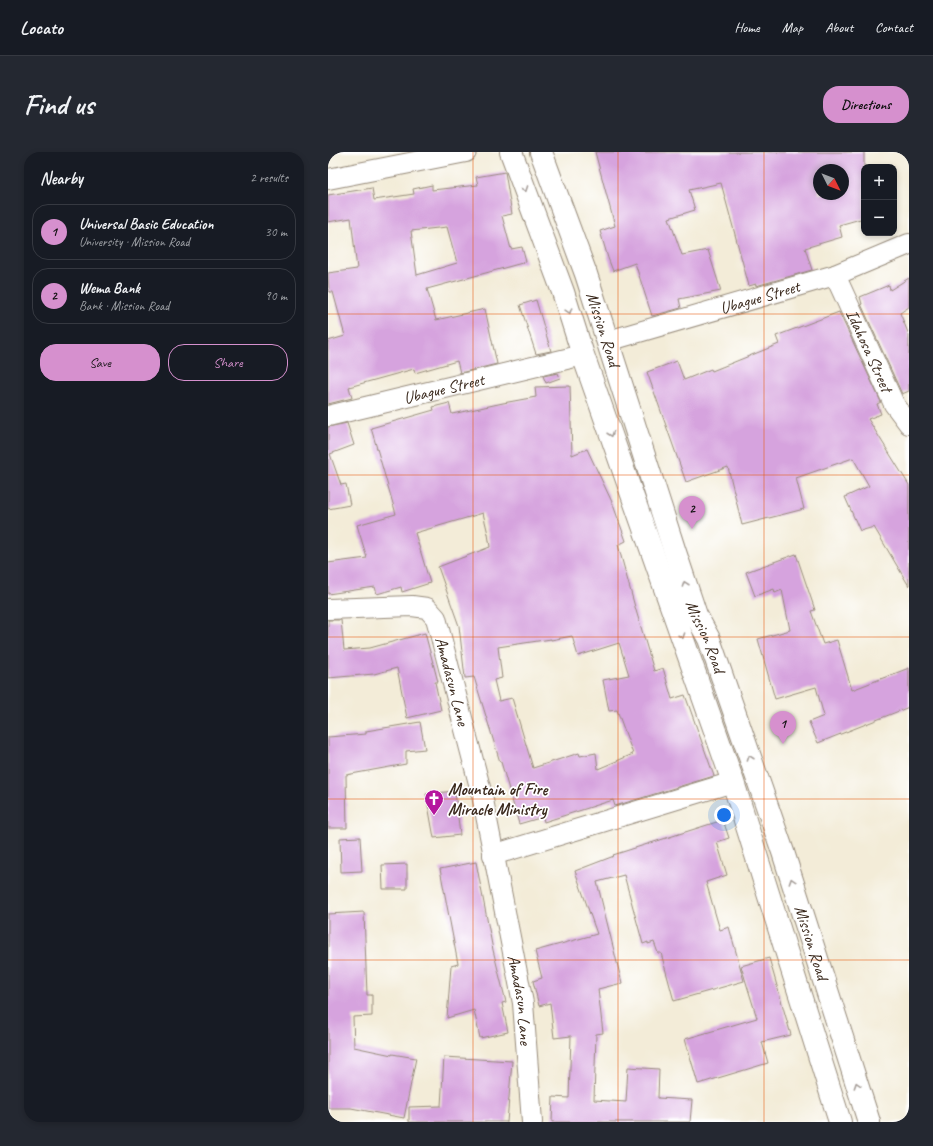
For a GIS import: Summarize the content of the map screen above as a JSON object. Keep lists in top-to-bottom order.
{
  "streets": {
    "street": [
      "Ubague Street",
      "Mission Road",
      "Idahosa Street",
      "Amadasun Lane"
    ]
  },
  "crossings": [
    ["Ubague Street", "Mission Road"],
    ["Ubague Street", "Idahosa Street"]
  ],
  "places": {
    "church": ["Mountain of Fire Miracle Ministry"]
  },
  "north": "bottom right",
  "page": {
    "header": "Locato",
    "nav": [
      "Home",
      "Map",
      "About",
      "Contact"
    ],
    "buttons": [
      "Directions",
      ["Save", "Share"]
    ],
    "title": "Find us",
    "heading": ["Nearby", "2 results"],
    "map_buttons": ["+", "−"],
    "list": [
      {
        "mark": "1",
        "name": "Universal Basic Education",
        "note": "University · Mission Road",
        "value": "30 m"
      },
      {
        "mark": "2",
        "name": "Wema Bank",
        "note": "Bank · Mission Road",
        "value": "90 m"
      }
    ],
    "pins": ["2", "1"]
  }
}
